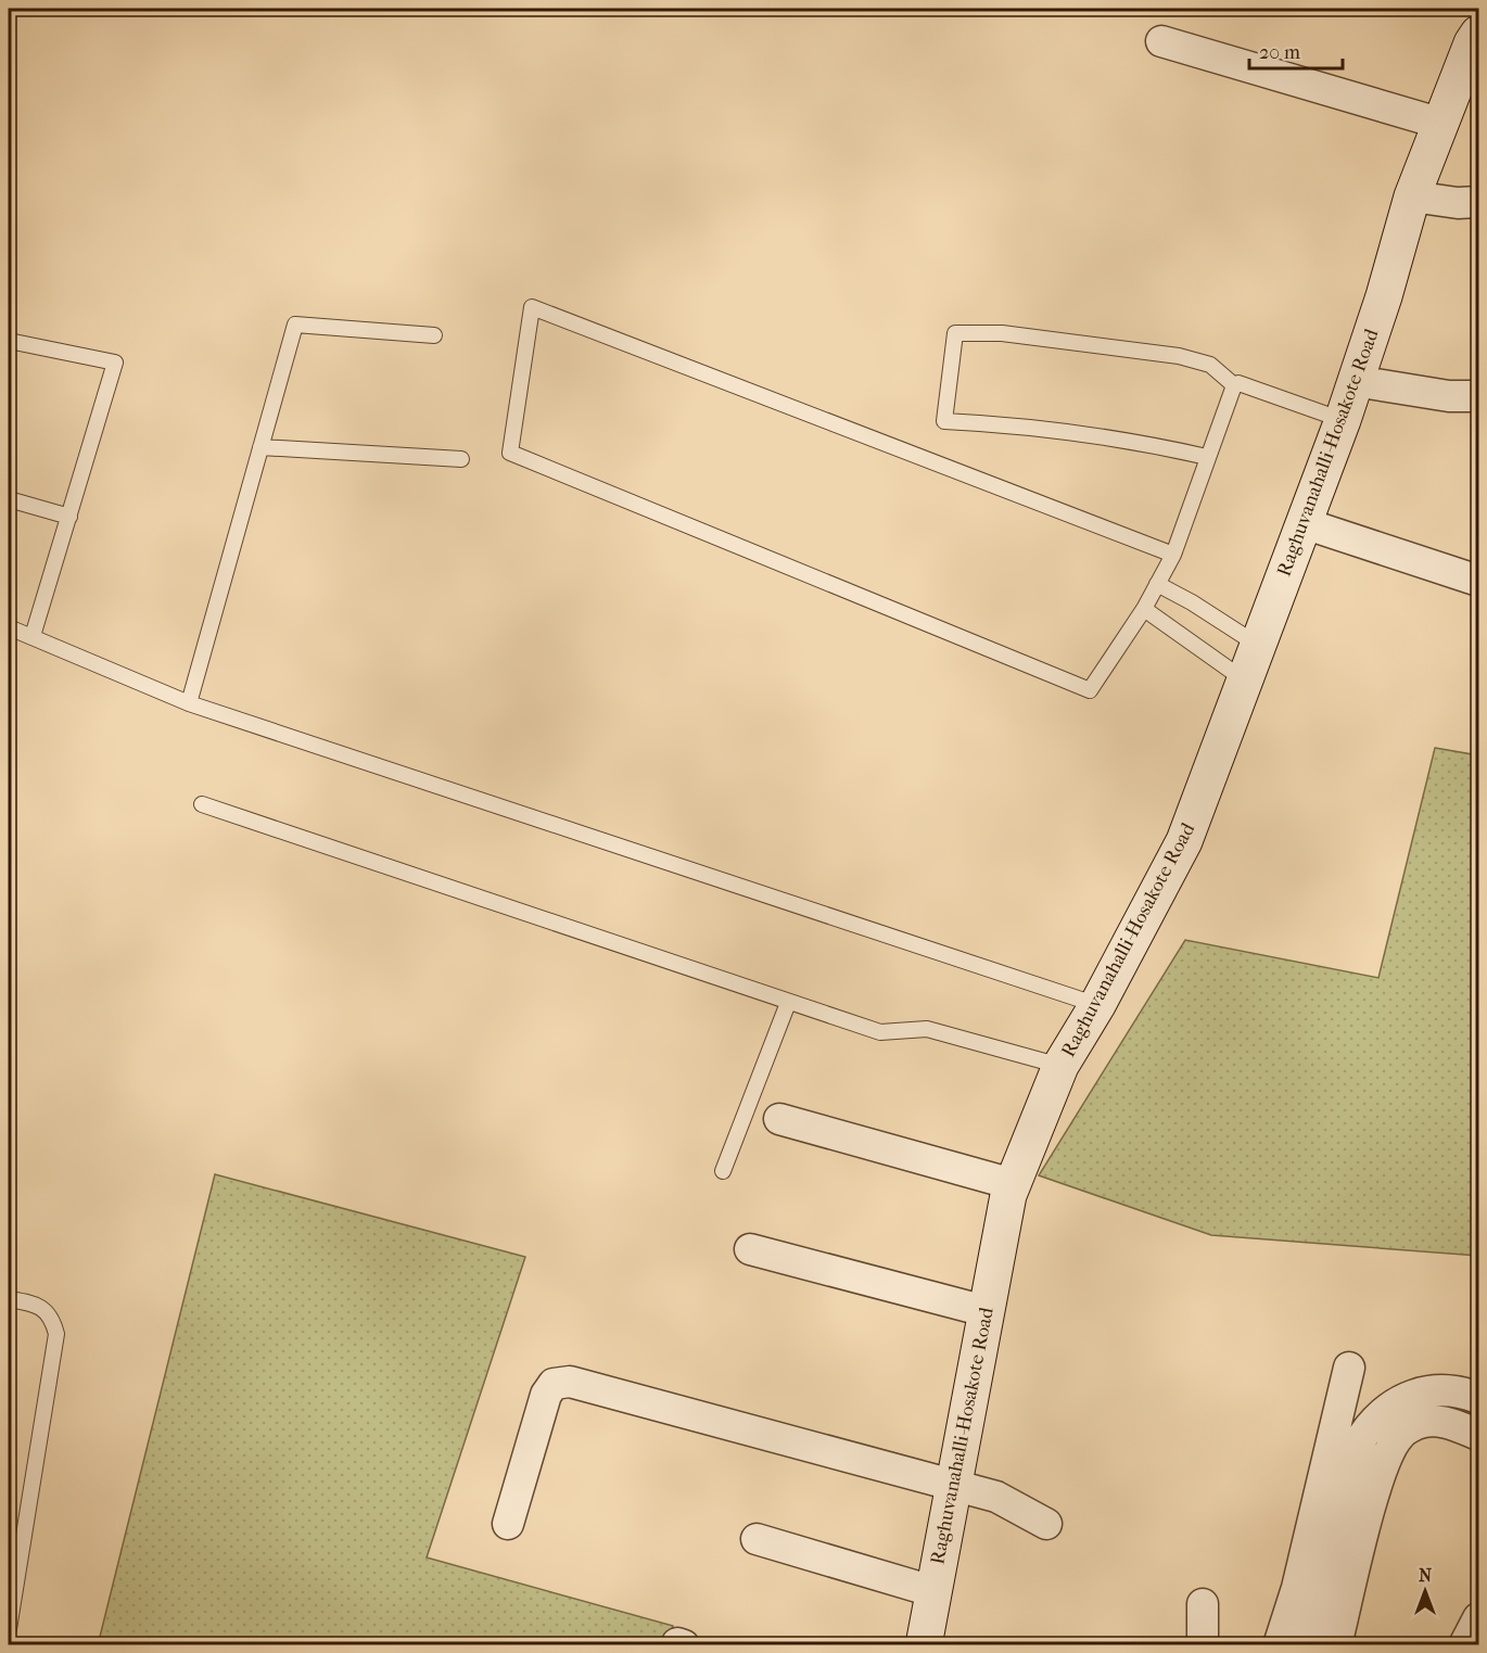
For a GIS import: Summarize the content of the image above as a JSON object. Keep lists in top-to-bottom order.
{
  "streets": {
    "main road": ["Raghuvanahalli-Hosakote Road"]
  },
  "scale_bar": "20 m",
  "north": "top"
}
